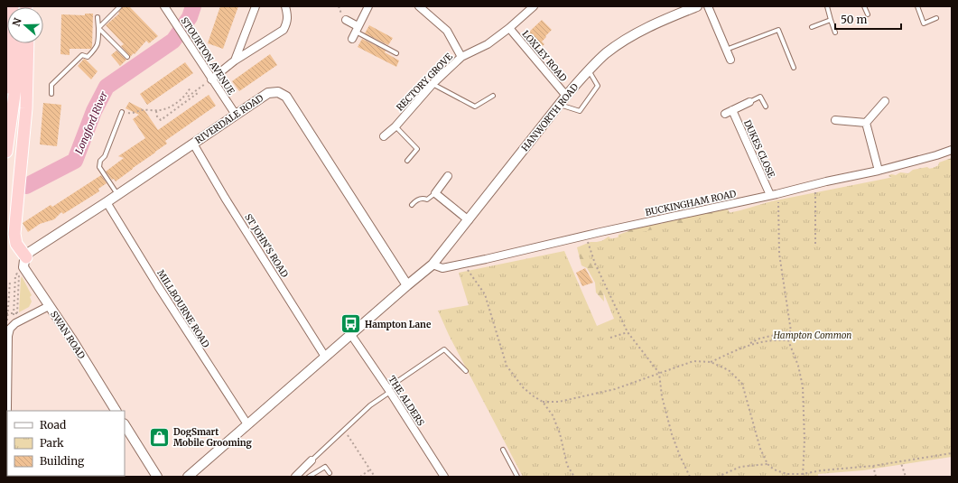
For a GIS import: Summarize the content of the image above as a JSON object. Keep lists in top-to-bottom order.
{
  "streets": {
    "street": [
      "STOURTON AVENUE",
      "LOXLEY ROAD",
      "RECTORY GROVE",
      "HANWORTH ROAD",
      "RIVERDALE ROAD",
      "DUKES CLOSE",
      "BUCKINGHAM ROAD",
      "ST JOHN'S ROAD",
      "MILLBOURNE ROAD",
      "SWAN ROAD",
      "THE ALDERS"
    ]
  },
  "crossings": [
    ["STOURTON AVENUE", "RIVERDALE ROAD"],
    ["LOXLEY ROAD", "RECTORY GROVE"],
    ["LOXLEY ROAD", "HANWORTH ROAD"],
    ["HANWORTH ROAD", "BUCKINGHAM ROAD"],
    ["RIVERDALE ROAD", "ST JOHN'S ROAD"],
    ["RIVERDALE ROAD", "MILLBOURNE ROAD"],
    ["RIVERDALE ROAD", "SWAN ROAD"],
    ["DUKES CLOSE", "BUCKINGHAM ROAD"]
  ],
  "water": ["Longford River"],
  "parks": ["Hampton Common"],
  "places": {
    "bus stop": ["Hampton Lane"],
    "shop": ["DogSmart Mobile Grooming"]
  },
  "legend": ["Road", "Park", "Building"],
  "scale_bar": "50 m",
  "north": "left"
}
